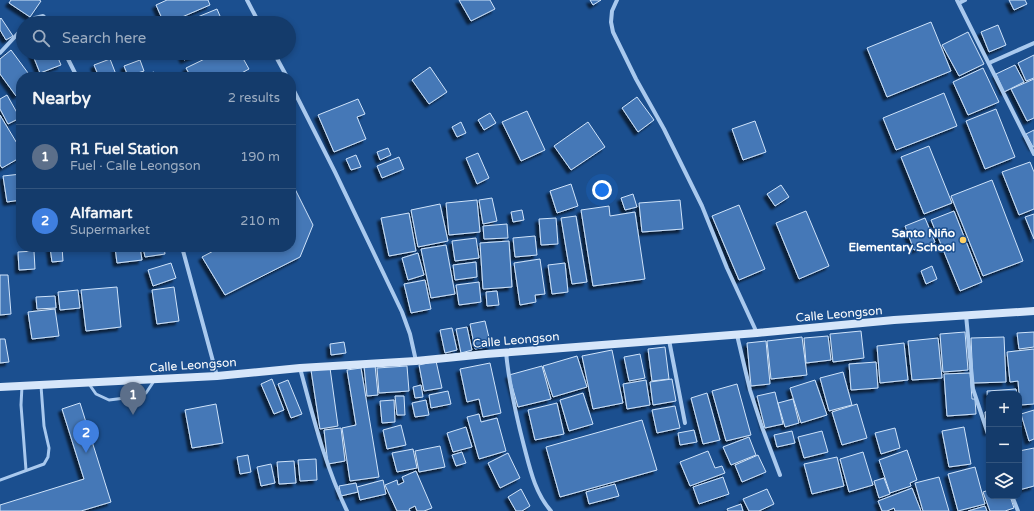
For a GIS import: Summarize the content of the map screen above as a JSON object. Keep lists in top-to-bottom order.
{
  "streets": {
    "main road": ["Calle Leongson"]
  },
  "places": ["Santo Niño Elementary School"],
  "page": {
    "search": "Search here",
    "heading": ["Nearby", "2 results"],
    "list": [
      {
        "mark": "1",
        "name": "R1 Fuel Station",
        "note": "Fuel · Calle Leongson",
        "value": "190 m"
      },
      {
        "mark": "2",
        "name": "Alfamart",
        "note": "Supermarket",
        "value": "210 m"
      }
    ],
    "pins": ["1", "2"],
    "map_buttons": ["+", "−"]
  }
}
